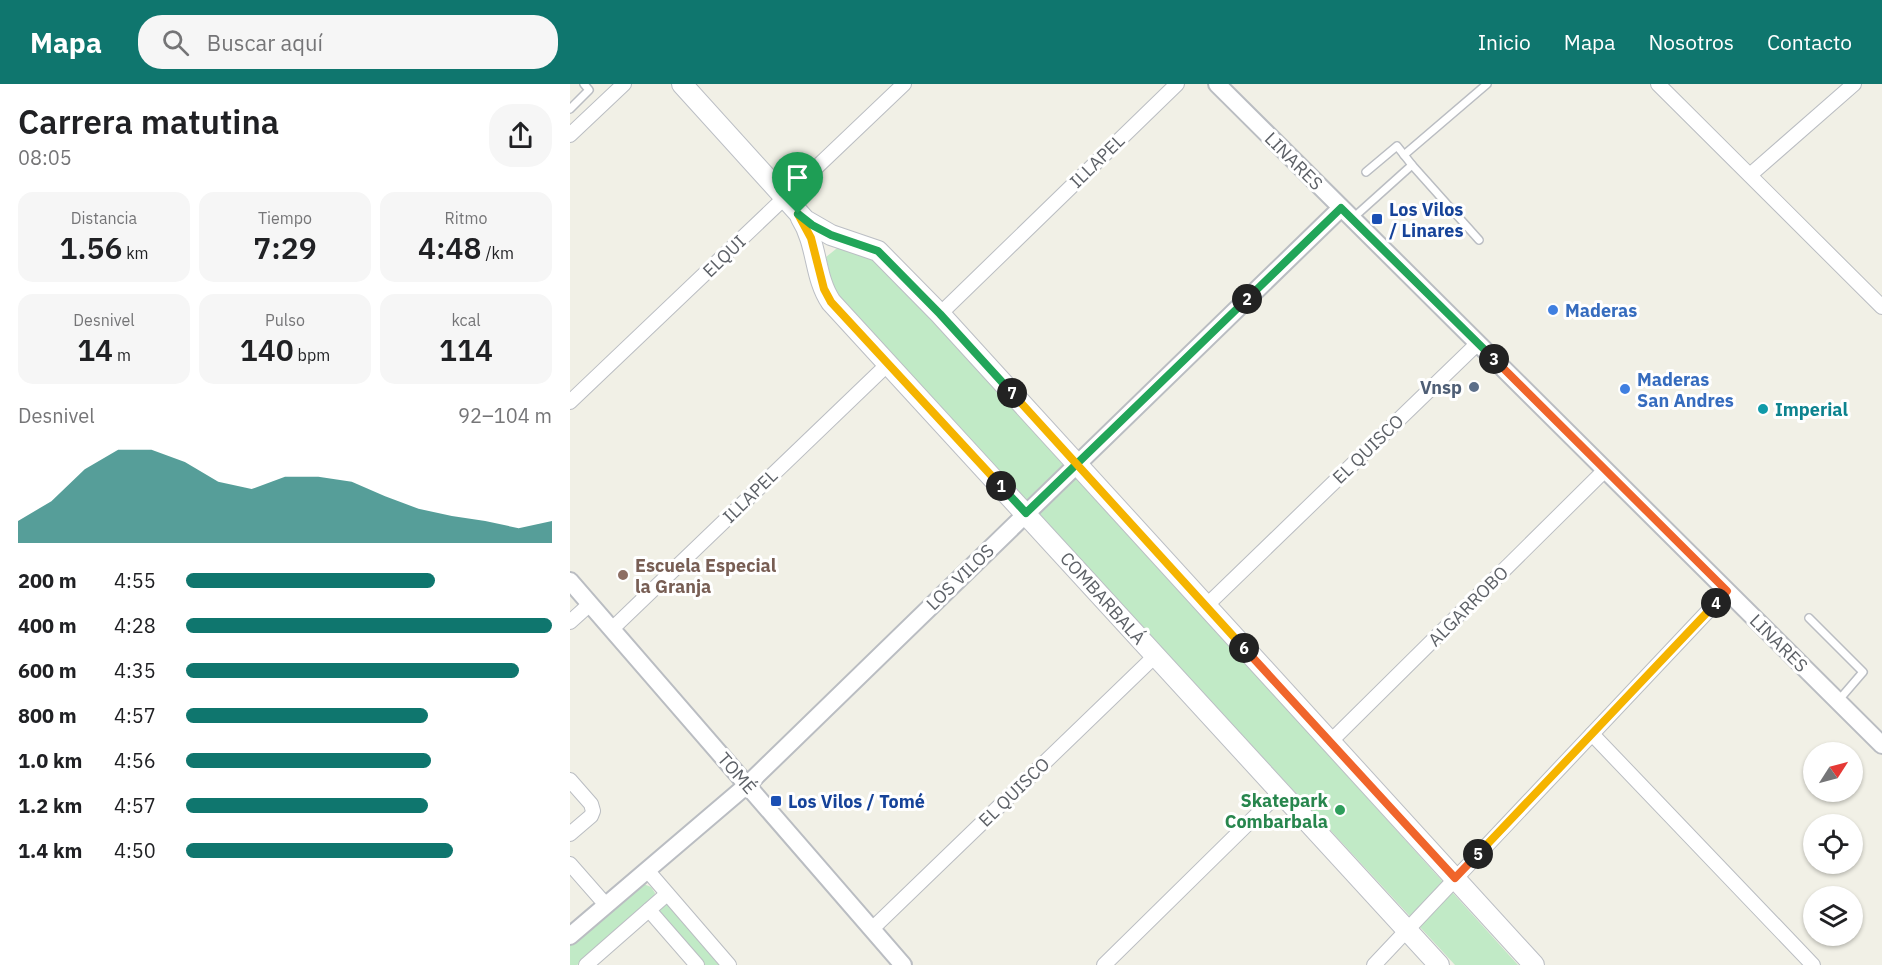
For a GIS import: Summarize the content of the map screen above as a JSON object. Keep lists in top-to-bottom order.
{
  "streets": {
    "main road": ["COMBARBALÁ"],
    "street": [
      "ILLAPEL",
      "LINARES",
      "ELQUI",
      "EL QUISCO",
      "LOS VILOS",
      "ALGARROBO",
      "TOMÉ"
    ]
  },
  "crossings": [
    ["ILLAPEL", "COMBARBALÁ"],
    ["ILLAPEL", "TOMÉ"],
    ["LINARES", "EL QUISCO"],
    ["LINARES", "LOS VILOS"],
    ["LINARES", "ALGARROBO"],
    ["ELQUI", "COMBARBALÁ"],
    ["EL QUISCO", "COMBARBALÁ"],
    ["EL QUISCO", "TOMÉ"],
    ["LOS VILOS", "COMBARBALÁ"],
    ["LOS VILOS", "TOMÉ"],
    ["COMBARBALÁ", "ALGARROBO"]
  ],
  "places": {
    "transit": ["Los Vilos / Linares", "Los Vilos / Tomé"],
    "other": [
      "Maderas",
      "Vnsp",
      "Maderas San Andres",
      "Imperial",
      "Escuela Especial la Granja",
      "Skatepark Combarbala"
    ]
  },
  "north": "top right",
  "page": {
    "header": "Mapa",
    "search": "Buscar aquí",
    "nav": [
      "Inicio",
      "Mapa",
      "Nosotros",
      "Contacto"
    ],
    "heading": ["Carrera matutina", "08:05"],
    "stats": [
      ["Distancia", "1.56 km"],
      ["Tiempo", "7:29"],
      ["Ritmo", "4:48 /km"],
      ["Desnivel", "14 m"],
      ["Pulso", "140 bpm"],
      ["kcal", "114"]
    ],
    "pins": [
      "2",
      "3",
      "7",
      "1",
      "4",
      "6",
      "5"
    ],
    "chart": ["Desnivel", "92–104 m"],
    "list": [
      {
        "name": "200 m",
        "note": "4:55"
      },
      {
        "name": "400 m",
        "note": "4:28"
      },
      {
        "name": "600 m",
        "note": "4:35"
      },
      {
        "name": "800 m",
        "note": "4:57"
      },
      {
        "name": "1.0 km",
        "note": "4:56"
      },
      {
        "name": "1.2 km",
        "note": "4:57"
      },
      {
        "name": "1.4 km",
        "note": "4:50"
      }
    ]
  }
}
